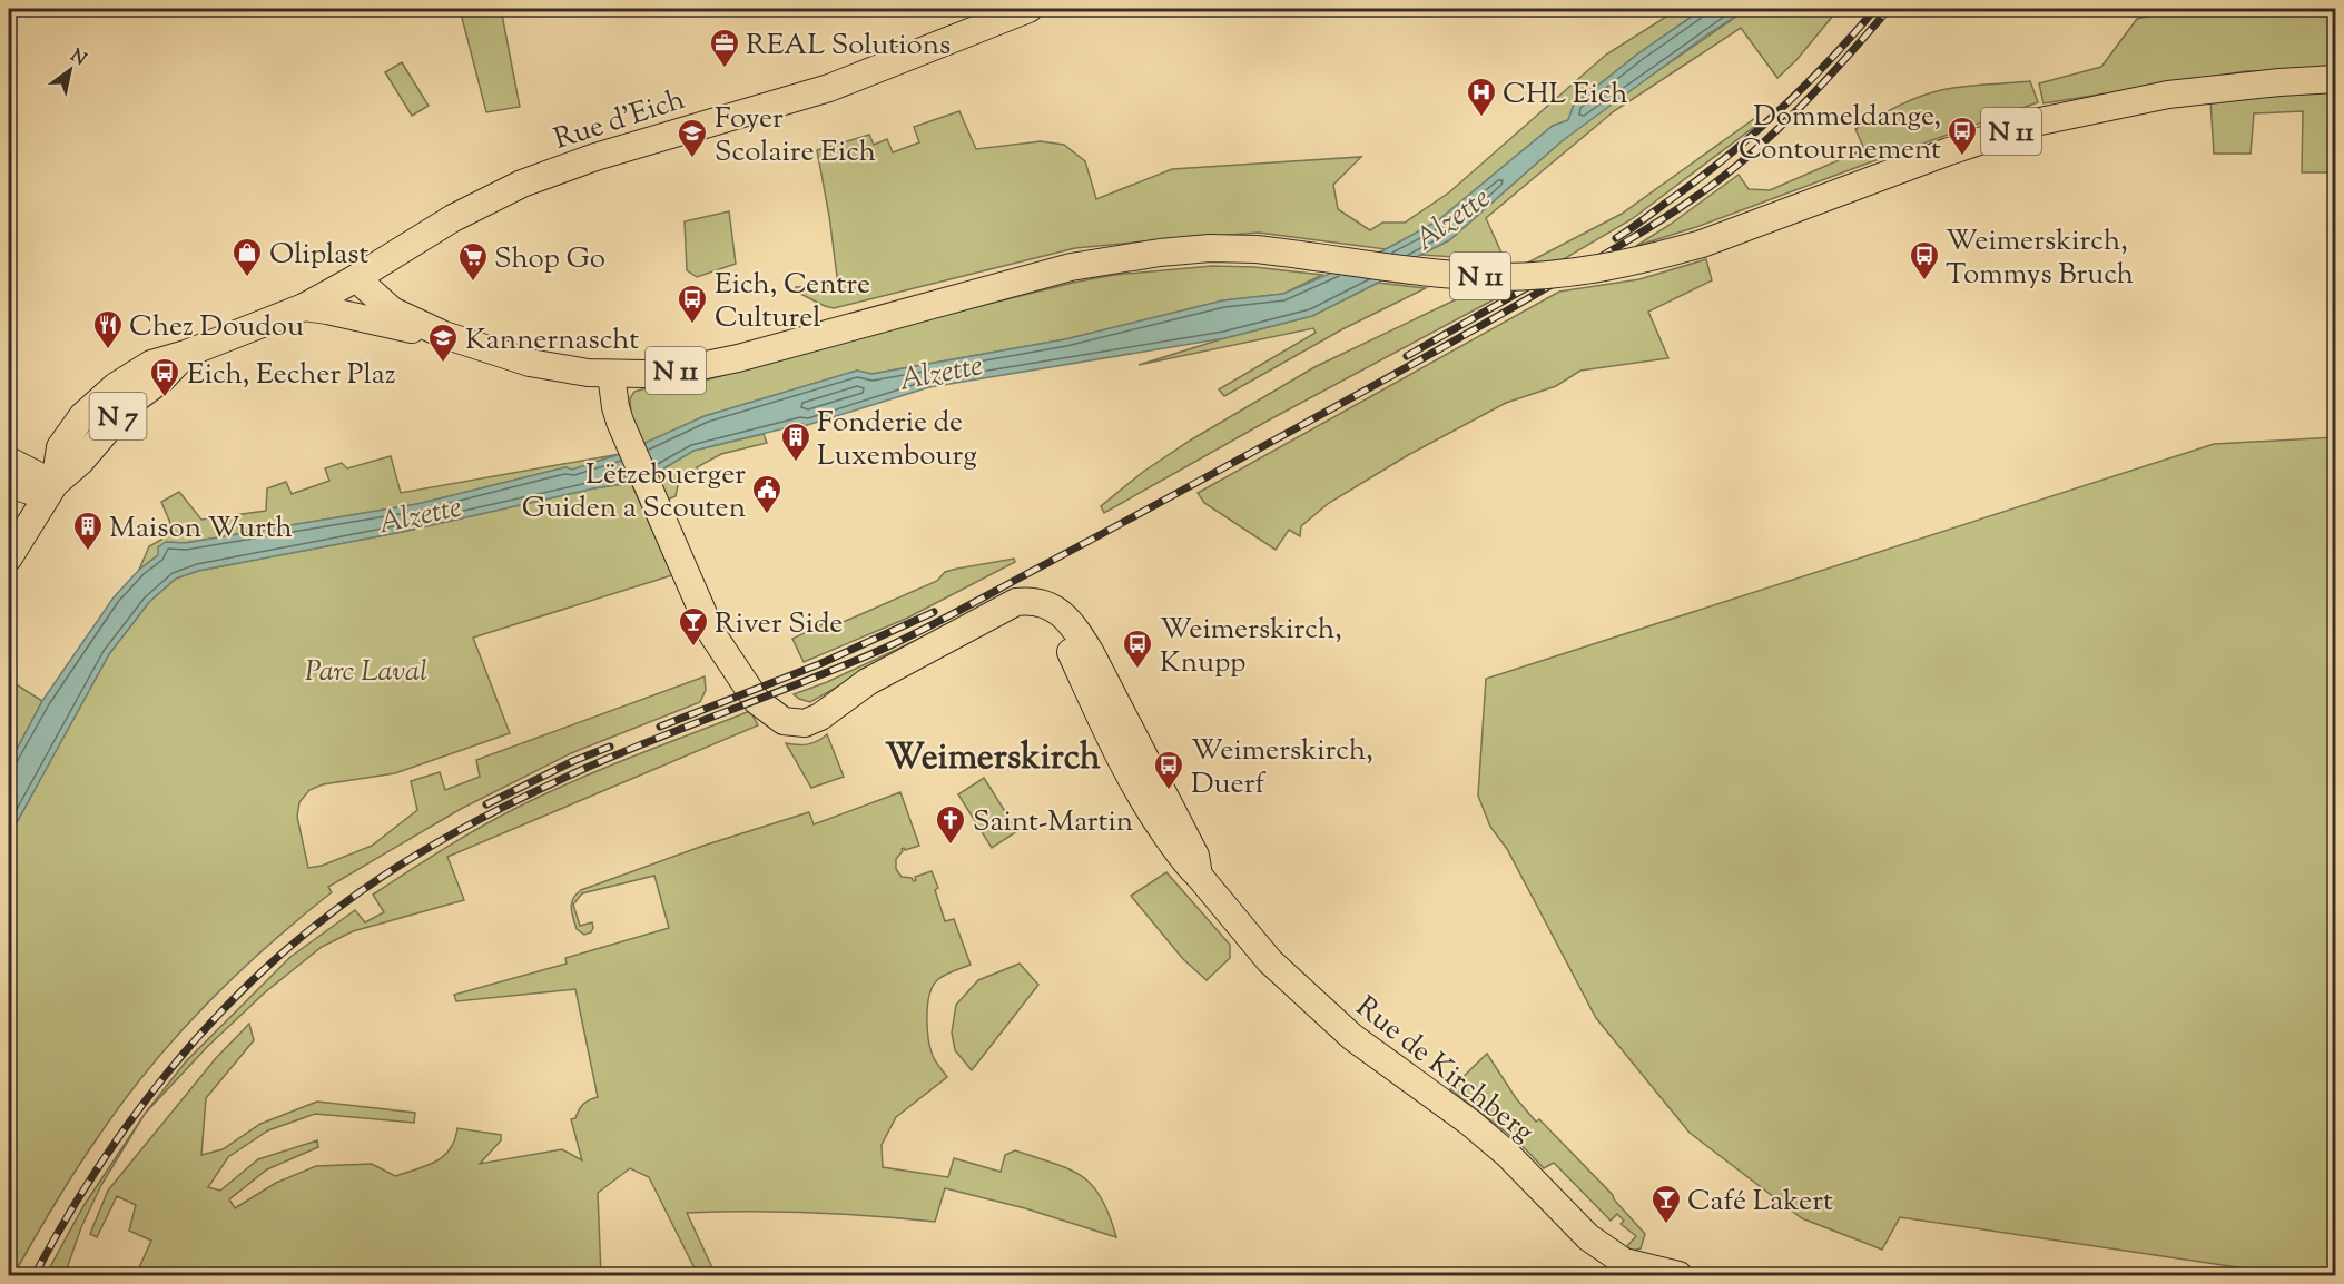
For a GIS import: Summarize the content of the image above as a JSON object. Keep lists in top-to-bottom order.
{
  "streets": {
    "main road": [
      "Rue d'Eich",
      "N 11",
      "N 7",
      "Rue de Kirchberg"
    ]
  },
  "crossings": [
    ["Rue d'Eich", "N 11"],
    ["Rue d'Eich", "N 7"],
    ["N 11", "N 7"],
    ["N 11", "Rue de Kirchberg"]
  ],
  "districts": ["Weimerskirch"],
  "water": ["Alzette"],
  "parks": ["Parc Laval"],
  "places": {
    "office": ["REAL Solutions"],
    "hospital": ["CHL Eich"],
    "bus stop": [
      "Dommeldange, Contournement",
      "Weimerskirch, Tommys Bruch",
      "Eich, Centre Culturel",
      "Eich, Eecher Plaz",
      "Weimerskirch, Knupp",
      "Weimerskirch, Duerf"
    ],
    "school or university": ["Foyer Scolaire Eich", "Kannernascht"],
    "shop": ["Oliplast"],
    "supermarket": ["Shop Go"],
    "restaurant": ["Chez Doudou"],
    "building": ["Fonderie de Luxembourg", "Maison Wurth"],
    "public building": ["Lëtzebuerger Guiden a Scouten"],
    "bar": ["River Side", "Café Lakert"],
    "church": ["Saint-Martin"]
  },
  "north": "top right"
}
